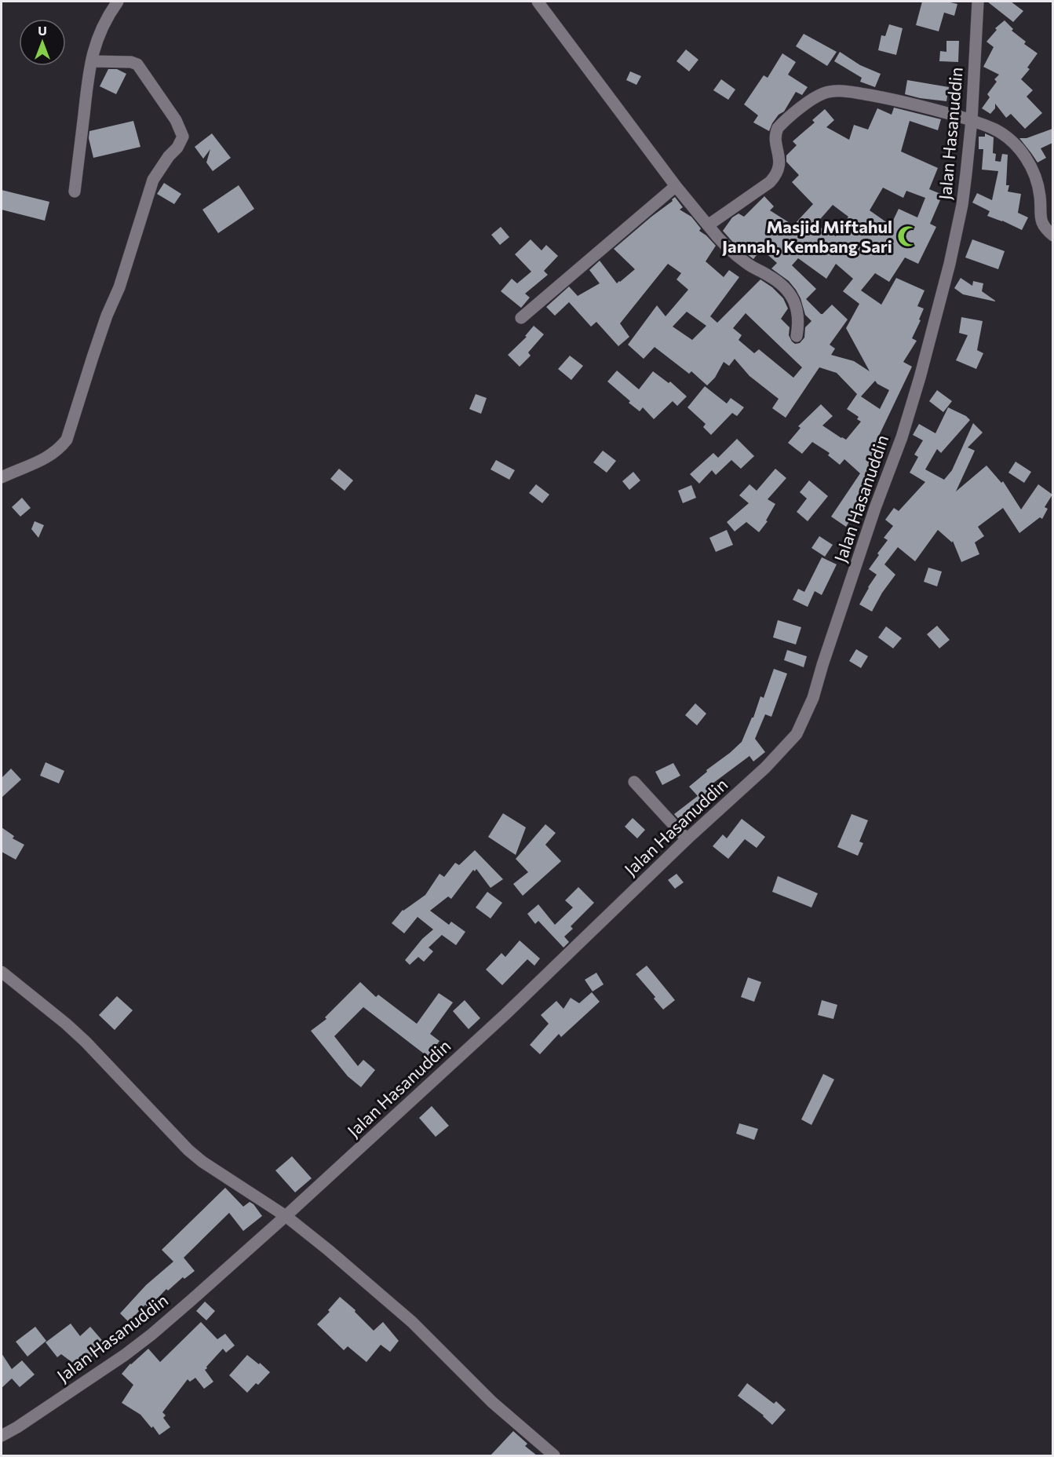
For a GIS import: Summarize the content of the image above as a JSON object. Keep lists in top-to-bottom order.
{
  "streets": {
    "street": ["Jalan Hasanuddin"]
  },
  "places": {
    "mosque": ["Masjid Miftahul Jannah, Kembang Sari"]
  },
  "north": "top"
}
